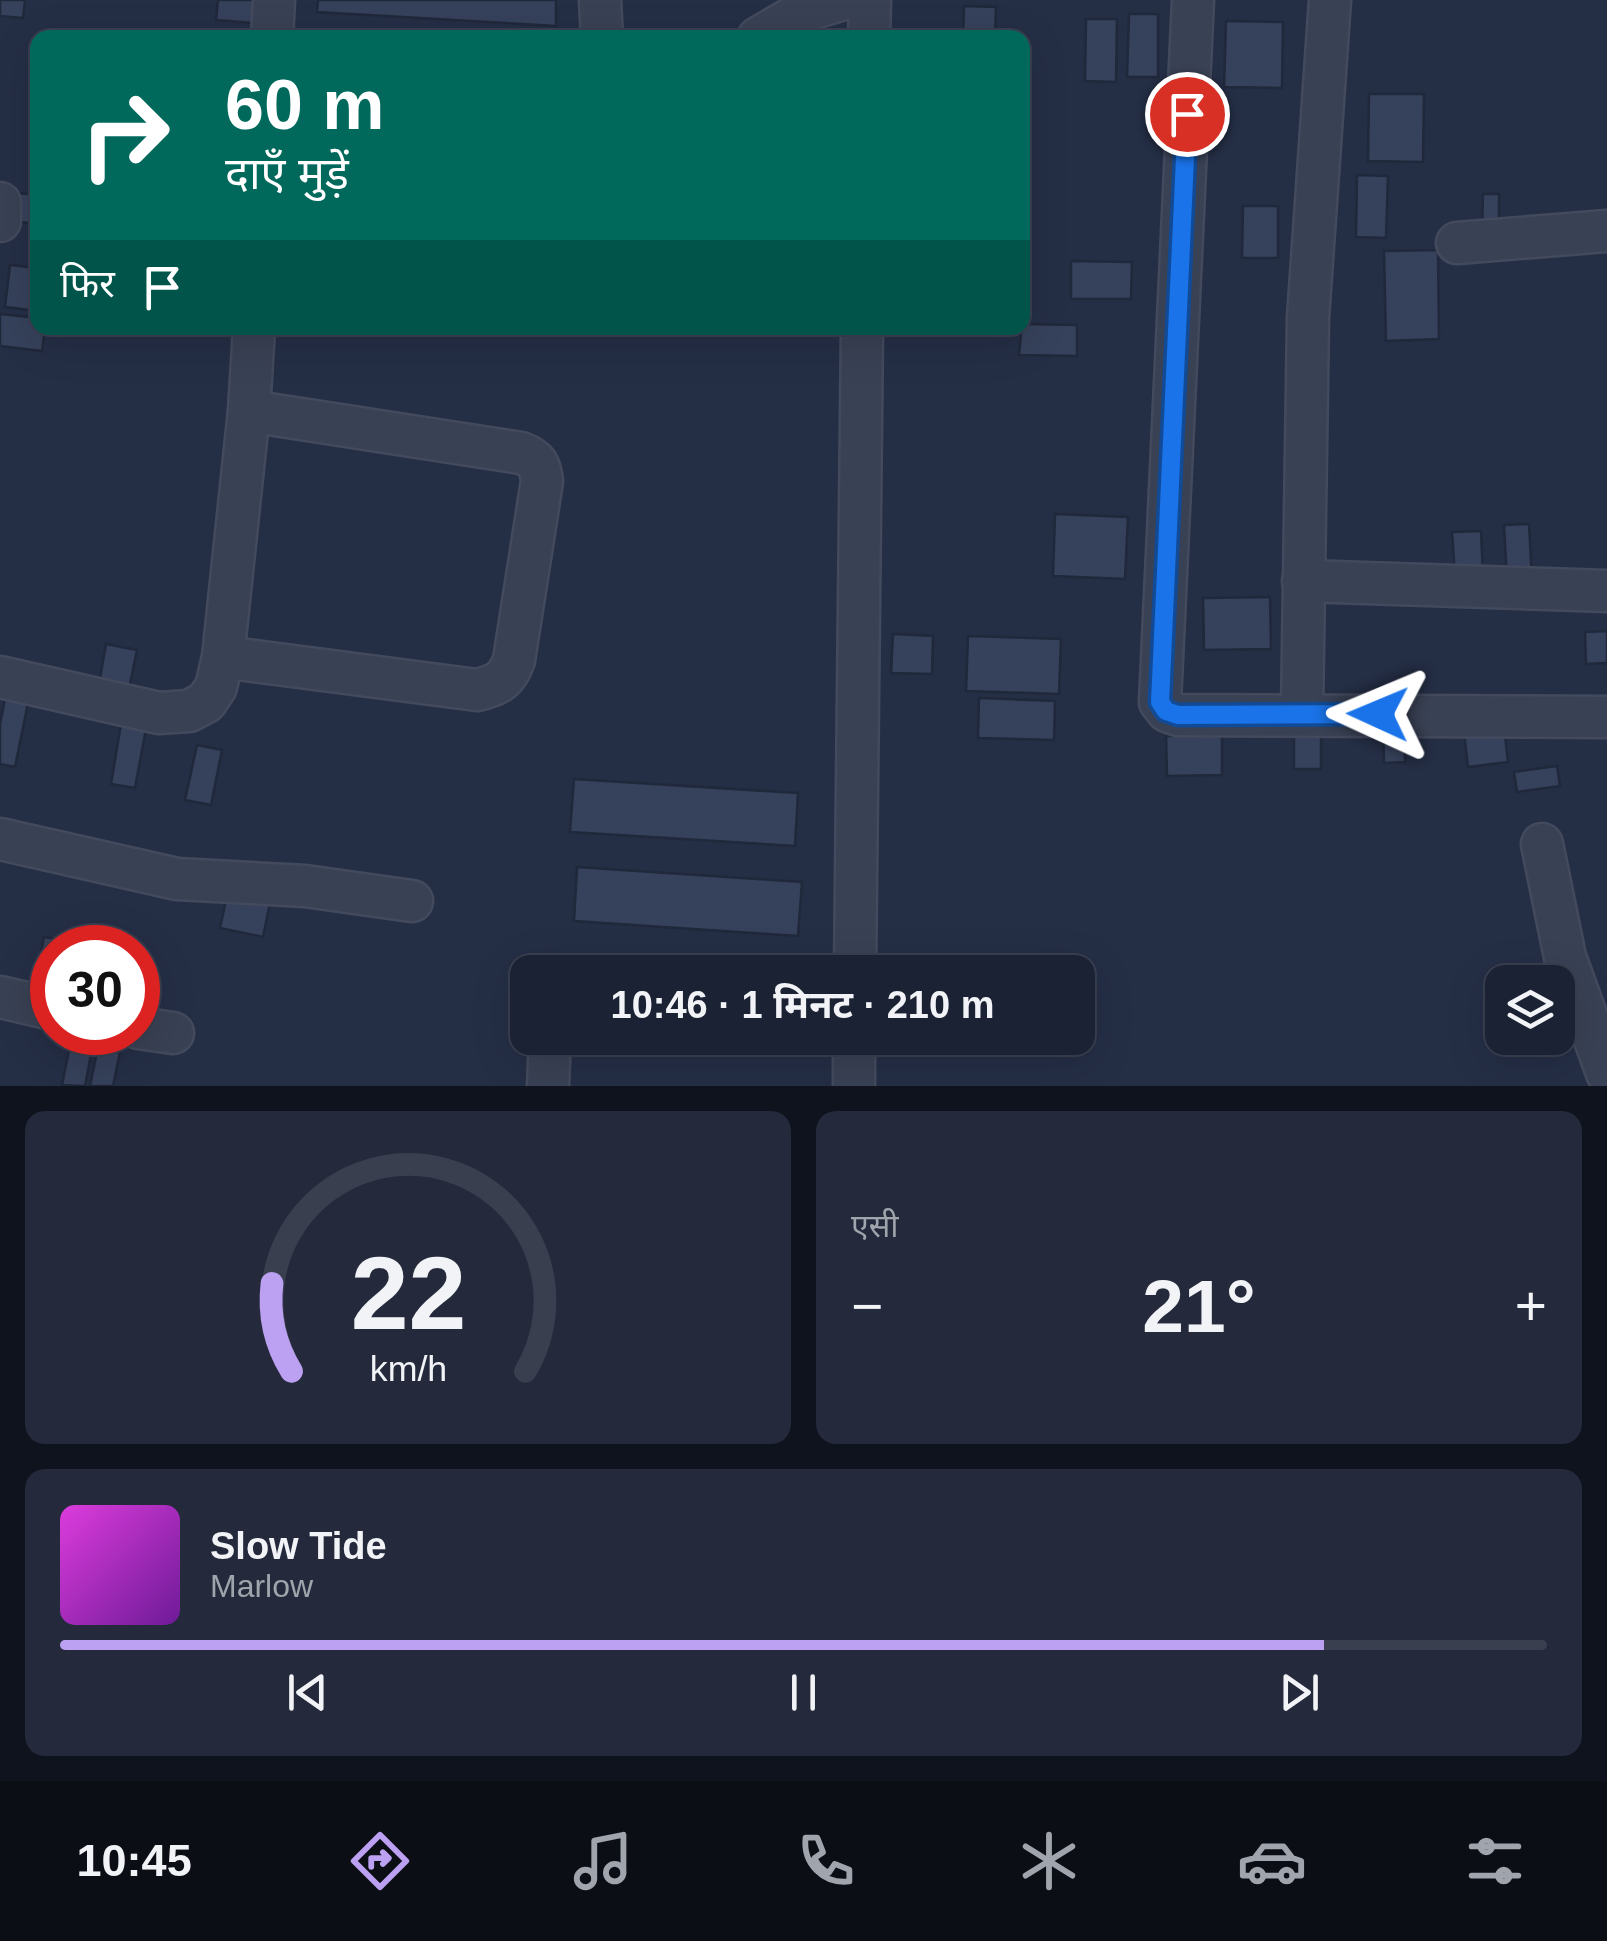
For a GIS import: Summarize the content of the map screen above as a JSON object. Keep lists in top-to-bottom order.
{
  "page": {
    "turn": ["60 m", "दाएँ मुड़ें"],
    "then": "फिर",
    "limit": "30",
    "trip": "10:46 · 1 मिनट · 210 m",
    "tile": "एसी",
    "heat": ["−", "21°", "+"],
    "song": ["Slow Tide", "Marlow"],
    "tabs": "10:45",
    "gauge": ["22", "km/h"]
  }
}
